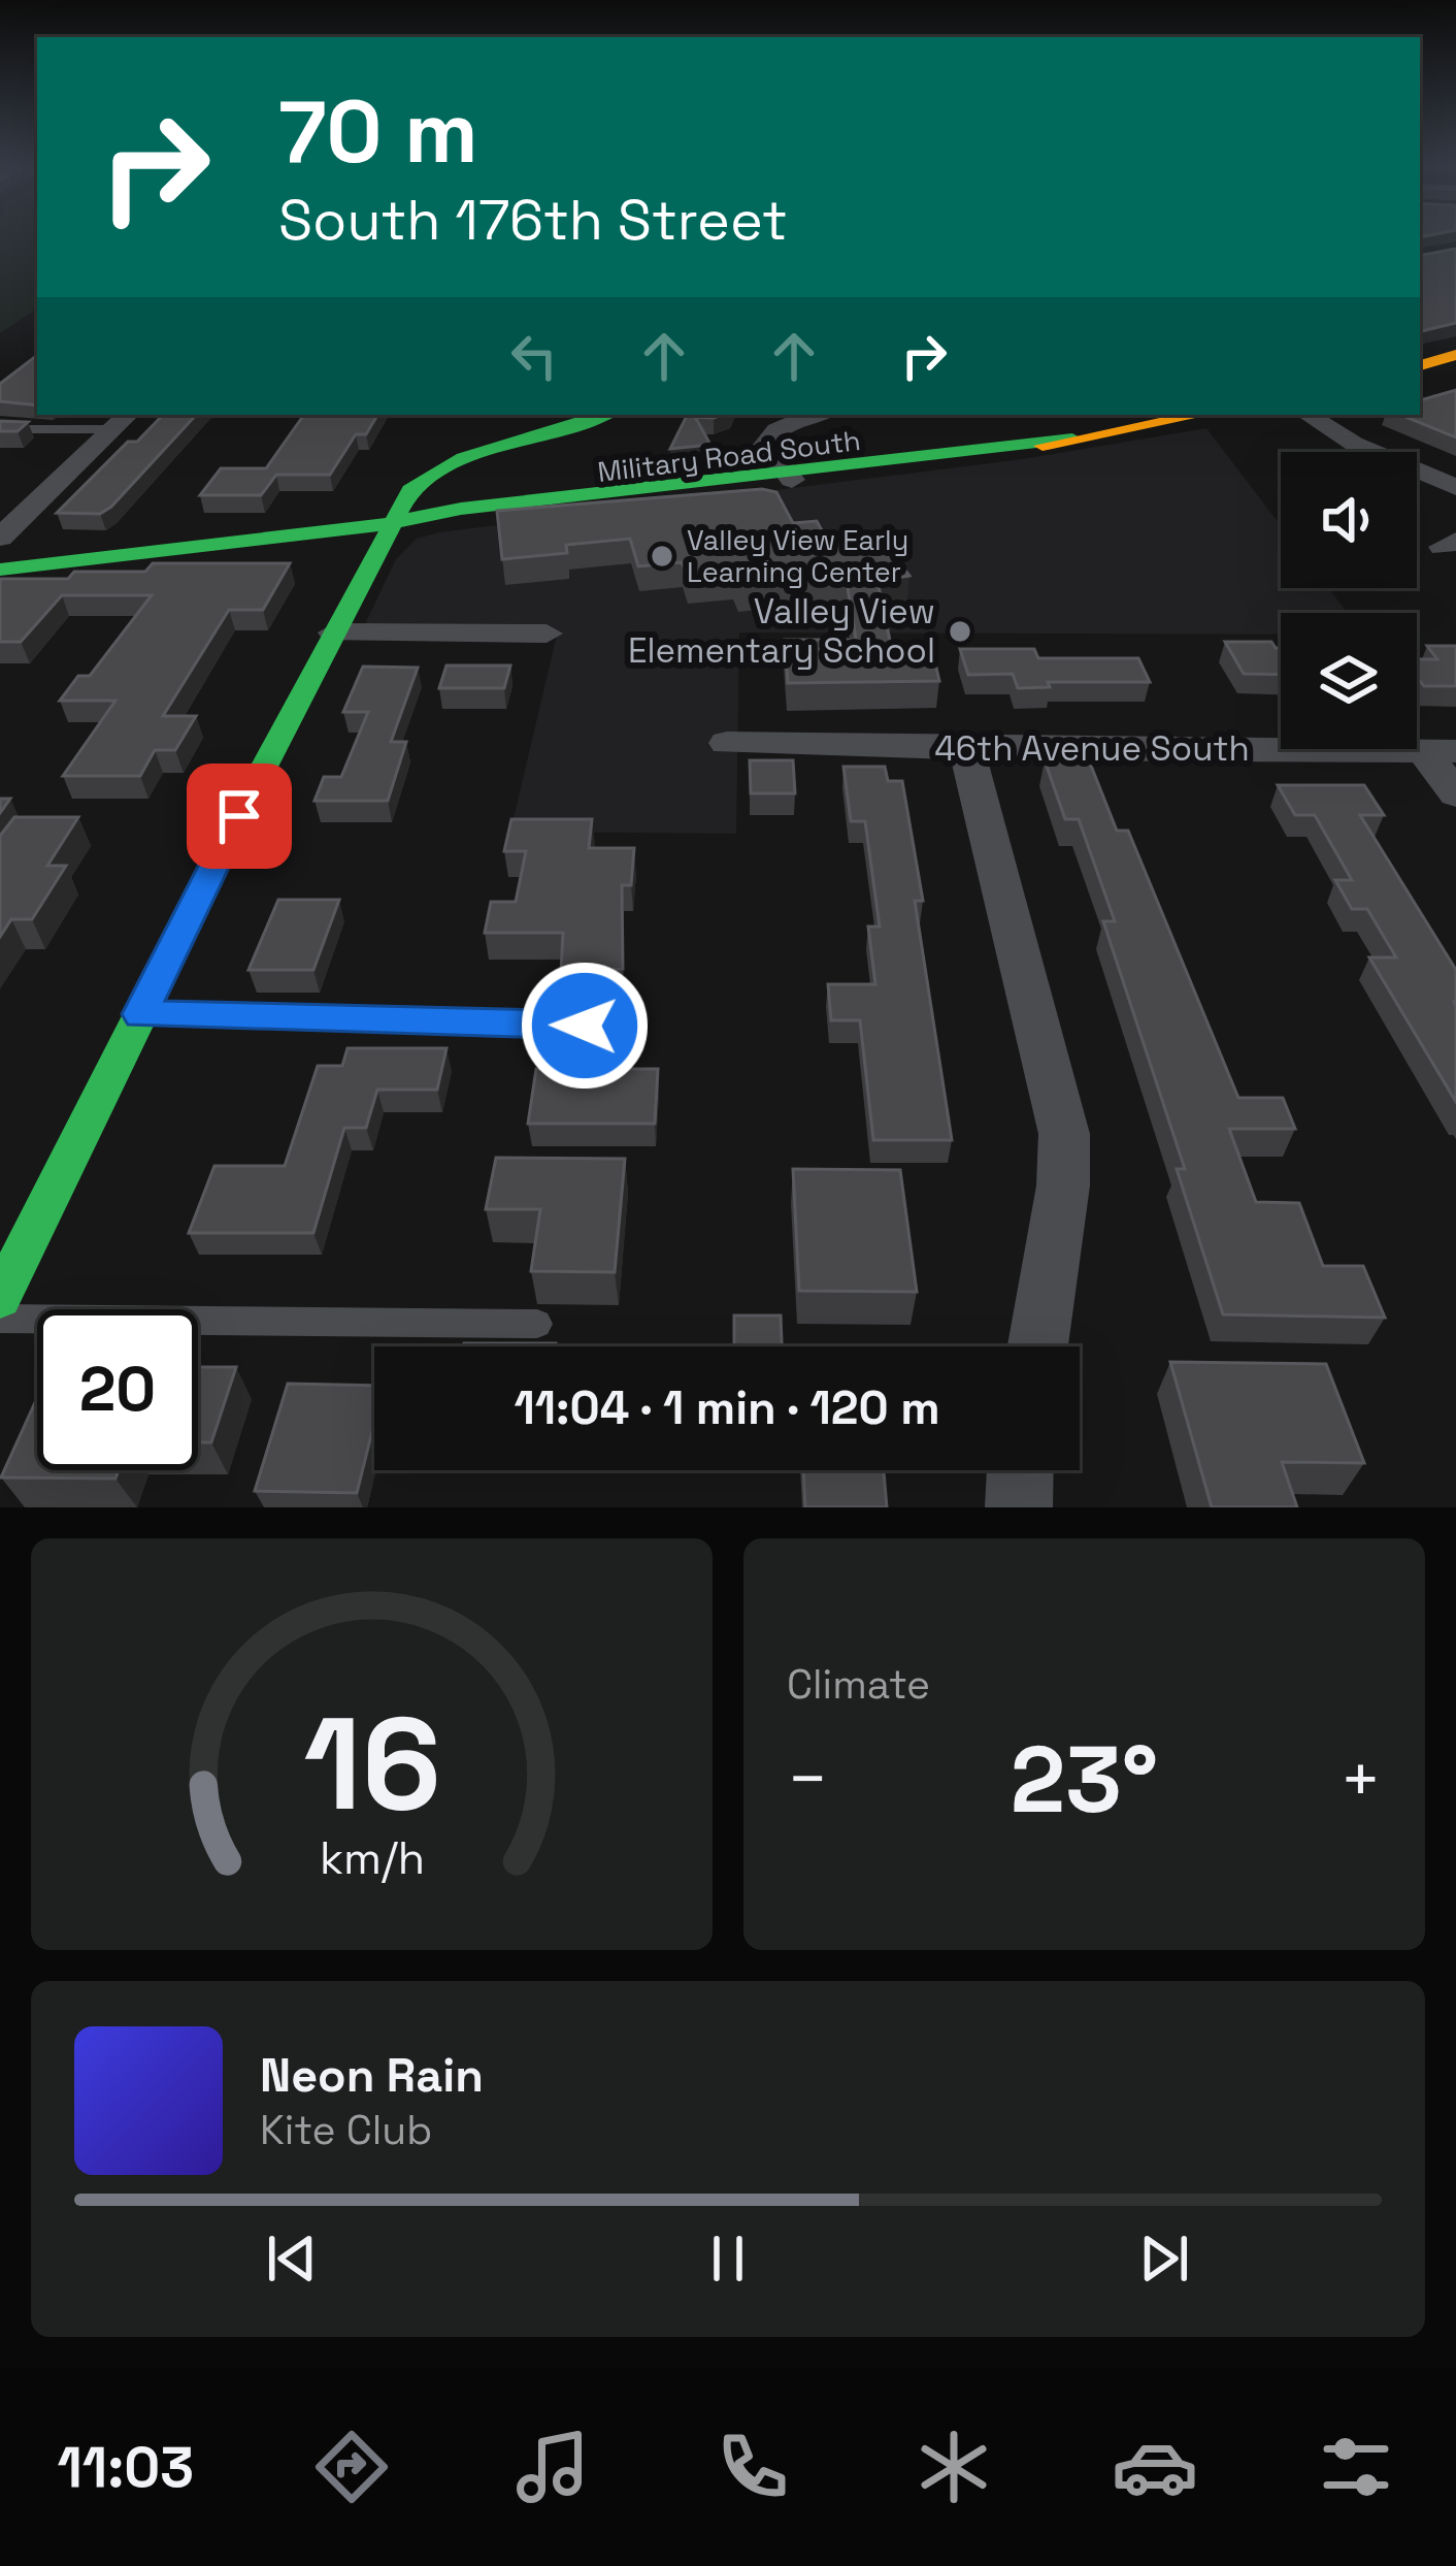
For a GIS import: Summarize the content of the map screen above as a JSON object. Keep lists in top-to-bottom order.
{
  "streets": {
    "main road": ["Military Road South"],
    "street": ["46th Avenue South"]
  },
  "places": ["Valley View Early Learning Center", "Valley View Elementary School"],
  "page": {
    "turn": ["70 m", "South 176th Street"],
    "limit": "20",
    "trip": "11:04 · 1 min · 120 m",
    "tile": "Climate",
    "heat": ["−", "23°", "+"],
    "song": ["Neon Rain", "Kite Club"],
    "tabs": "11:03",
    "gauge": ["16", "km/h"]
  }
}
